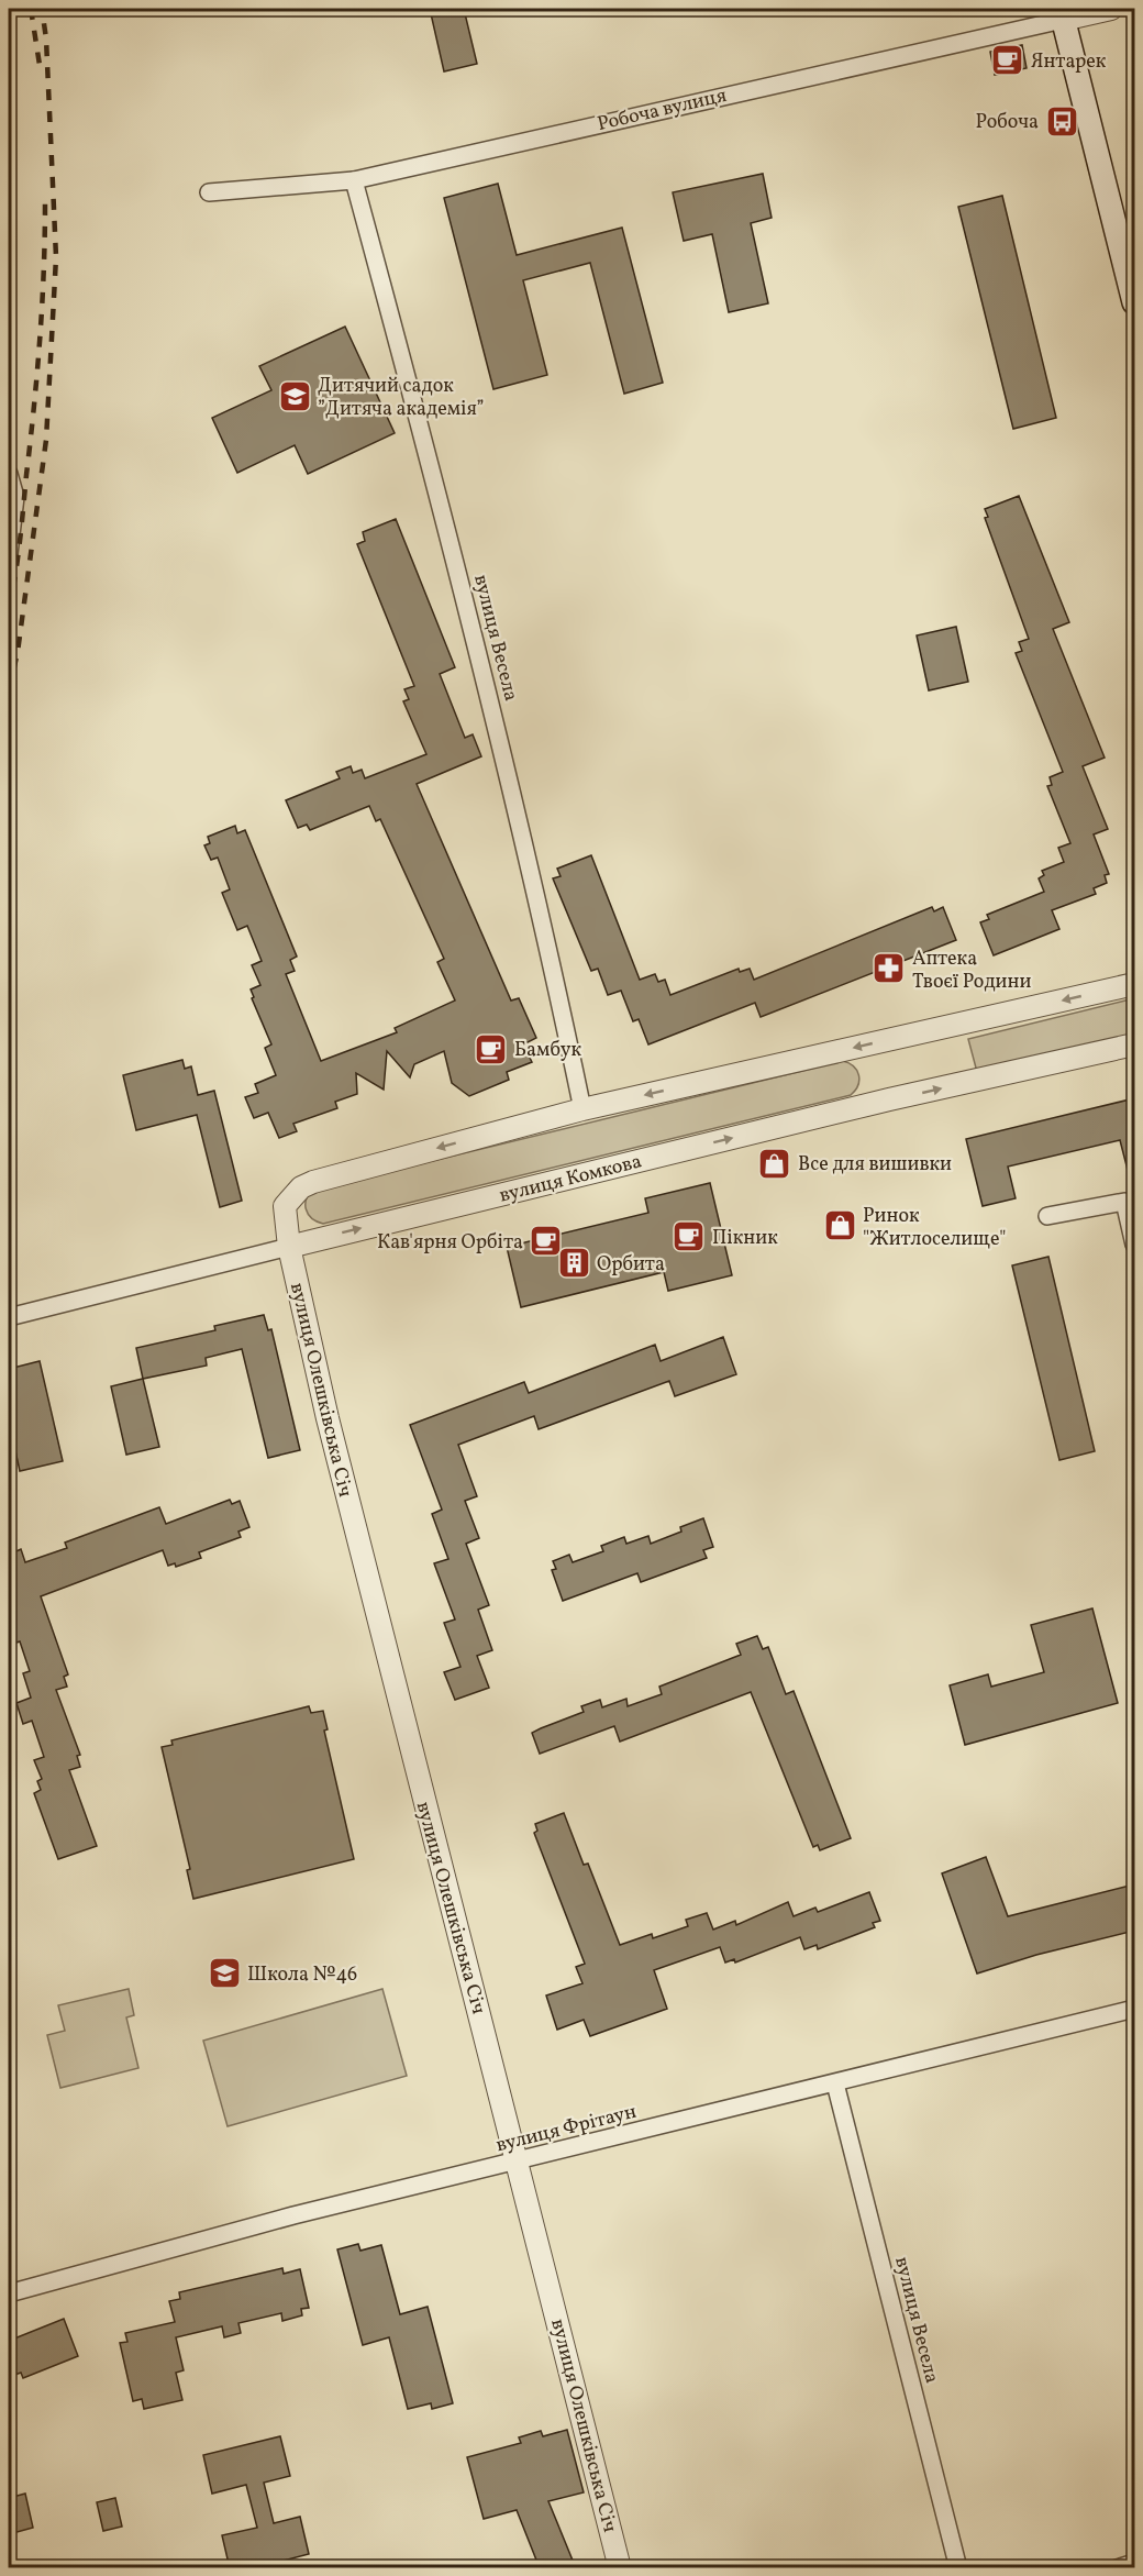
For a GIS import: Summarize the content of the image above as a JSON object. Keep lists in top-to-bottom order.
{
  "streets": {
    "street": [
      "Робоча вулиця",
      "вулиця Весела",
      "вулиця Комкова",
      "вулиця Олешківська Січ",
      "вулиця Фрітаун"
    ]
  },
  "crossings": [
    ["Робоча вулиця", "вулиця Весела"],
    ["вулиця Весела", "вулиця Олешківська Січ"],
    ["вулиця Весела", "вулиця Фрітаун"],
    ["вулиця Комкова", "вулиця Олешківська Січ"],
    ["вулиця Олешківська Січ", "вулиця Фрітаун"]
  ],
  "places": {
    "cafe": [
      "Янтарек",
      "Бамбук",
      "Пікник",
      "Кав'ярня Орбіта"
    ],
    "bus stop": ["Робоча"],
    "school or university": ["Дитячий садок ”Дитяча академія”", "Школа №46"],
    "pharmacy": ["Аптека Твоєї Родини"],
    "shop": ["Все для вишивки", "Ринок \"Житлоселище\""],
    "building": ["Орбита"]
  }
}
